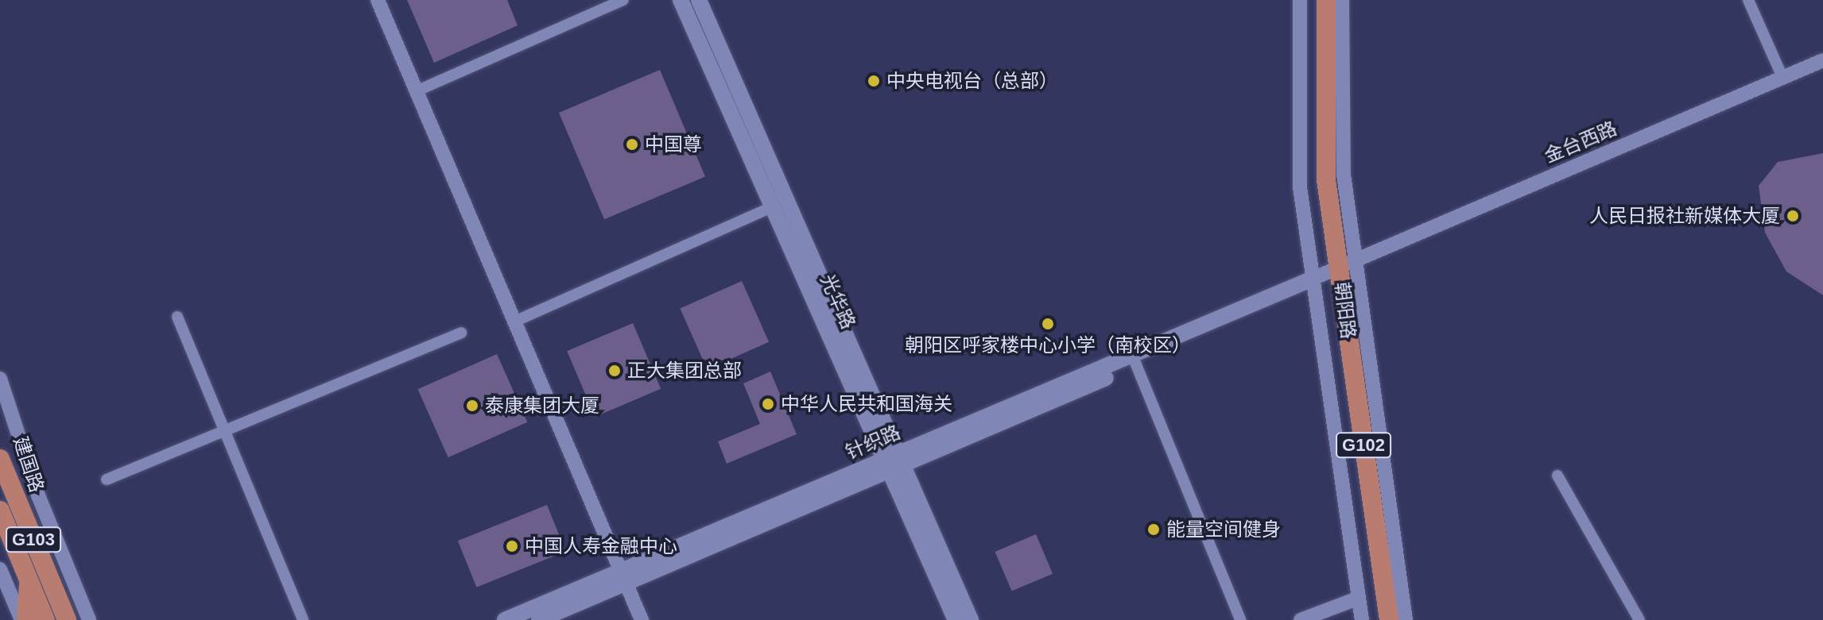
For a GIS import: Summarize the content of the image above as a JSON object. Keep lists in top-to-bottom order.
{
  "streets": {
    "highway": [
      "朝阳路",
      "G102",
      "建国路",
      "G103"
    ],
    "main road": ["光华路", "针织路"],
    "street": ["金台西路"]
  },
  "crossings": [
    ["金台西路", "朝阳路"],
    ["金台西路", "针织路"],
    ["光华路", "针织路"],
    ["朝阳路", "针织路"]
  ],
  "places": [
    "中央电视台（总部）",
    "中国尊",
    "人民日报社新媒体大厦",
    "朝阳区呼家楼中心小学（南校区）",
    "正大集团总部",
    "中华人民共和国海关",
    "泰康集团大厦",
    "能量空间健身",
    "中国人寿金融中心"
  ]
}
